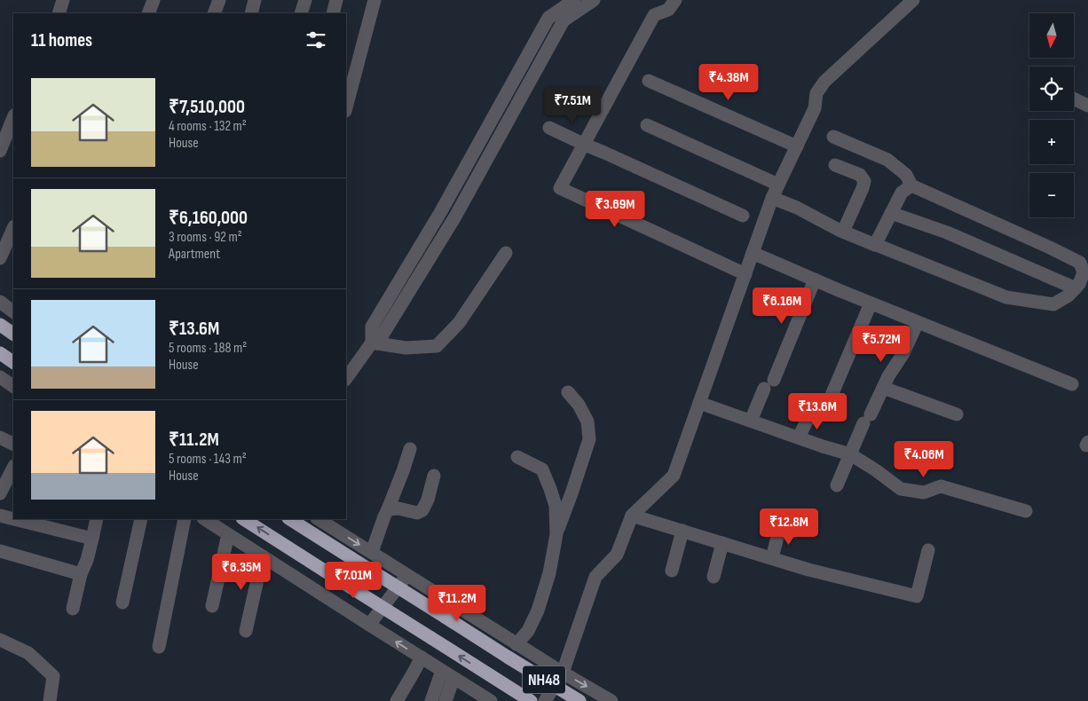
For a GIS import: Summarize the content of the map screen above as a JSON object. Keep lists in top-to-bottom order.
{
  "streets": {
    "highway": ["NH48"]
  },
  "north": "bottom",
  "page": {
    "map_buttons": ["+", "−"],
    "heading": "11 homes",
    "price": [
      "₹4.38M",
      "₹7.51M",
      "₹3.69M",
      "₹6.16M",
      "₹5.72M",
      "₹13.6M",
      "₹4.06M",
      "₹12.8M",
      "₹6.35M",
      "₹7.01M",
      "₹11.2M"
    ],
    "list": [
      {
        "name": "₹7,510,000",
        "note": "4 rooms · 132 m² · House"
      },
      {
        "name": "₹6,160,000",
        "note": "3 rooms · 92 m² · Apartment"
      },
      {
        "name": "₹13.6M",
        "note": "5 rooms · 188 m² · House"
      },
      {
        "name": "₹11.2M",
        "note": "5 rooms · 143 m² · House"
      }
    ]
  }
}
